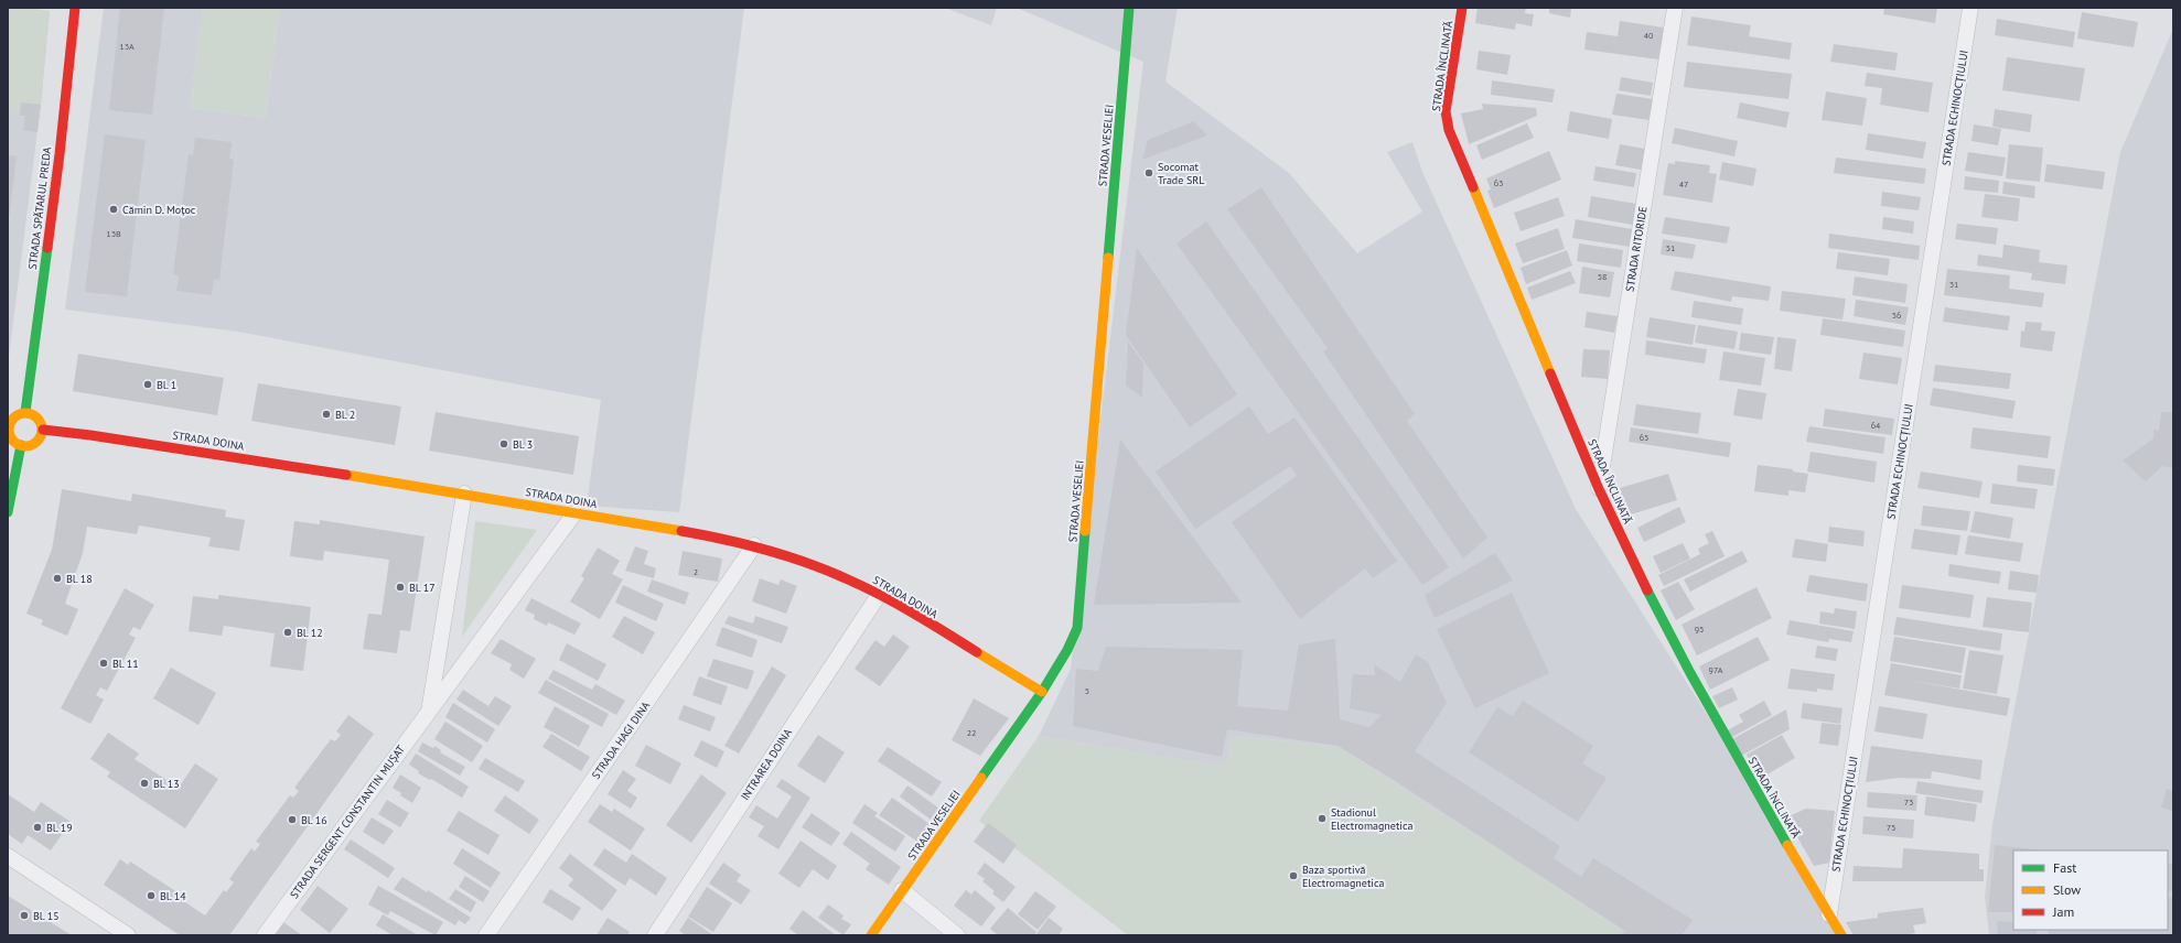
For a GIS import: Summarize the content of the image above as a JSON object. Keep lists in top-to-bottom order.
{
  "streets": {
    "street": [
      "STRADA ÎNCLINATĂ",
      "STRADA ECHINOCȚIULUI",
      "STRADA VESELIEI",
      "STRADA SPĂTARUL PREDA",
      "STRADA RITORIDE",
      "STRADA DOINA",
      "STRADA HAGI DINA",
      "INTRAREA DOINA",
      "STRADA SERGENT CONSTANTIN MUȘAT"
    ]
  },
  "crossings": [
    ["STRADA ÎNCLINATĂ", "STRADA ECHINOCȚIULUI"],
    ["STRADA ÎNCLINATĂ", "STRADA RITORIDE"],
    ["STRADA VESELIEI", "STRADA DOINA"],
    ["STRADA SPĂTARUL PREDA", "STRADA DOINA"],
    ["STRADA DOINA", "STRADA HAGI DINA"],
    ["STRADA DOINA", "INTRAREA DOINA"],
    ["STRADA DOINA", "STRADA SERGENT CONSTANTIN MUȘAT"]
  ],
  "places": [
    "Socomat Trade SRL",
    "Cămin D. Moțoc",
    "Bl. 1",
    "Bl. 2",
    "Bl. 3",
    "Bl. 18",
    "Bl. 17",
    "Bl. 12",
    "Bl. 11",
    "Bl. 13",
    "Stadionul Electromagnetica",
    "Bl. 16",
    "Bl. 19",
    "Baza sportivă Electromagnetica",
    "Bl. 14",
    "Bl. 15"
  ],
  "house_numbers": [
    "40",
    "13A",
    "63",
    "47",
    "13B",
    "51",
    "58",
    "31",
    "56",
    "64",
    "65",
    "2",
    "95",
    "97A",
    "5",
    "22",
    "73",
    "75"
  ],
  "legend": ["Fast", "Slow", "Jam"]
}
